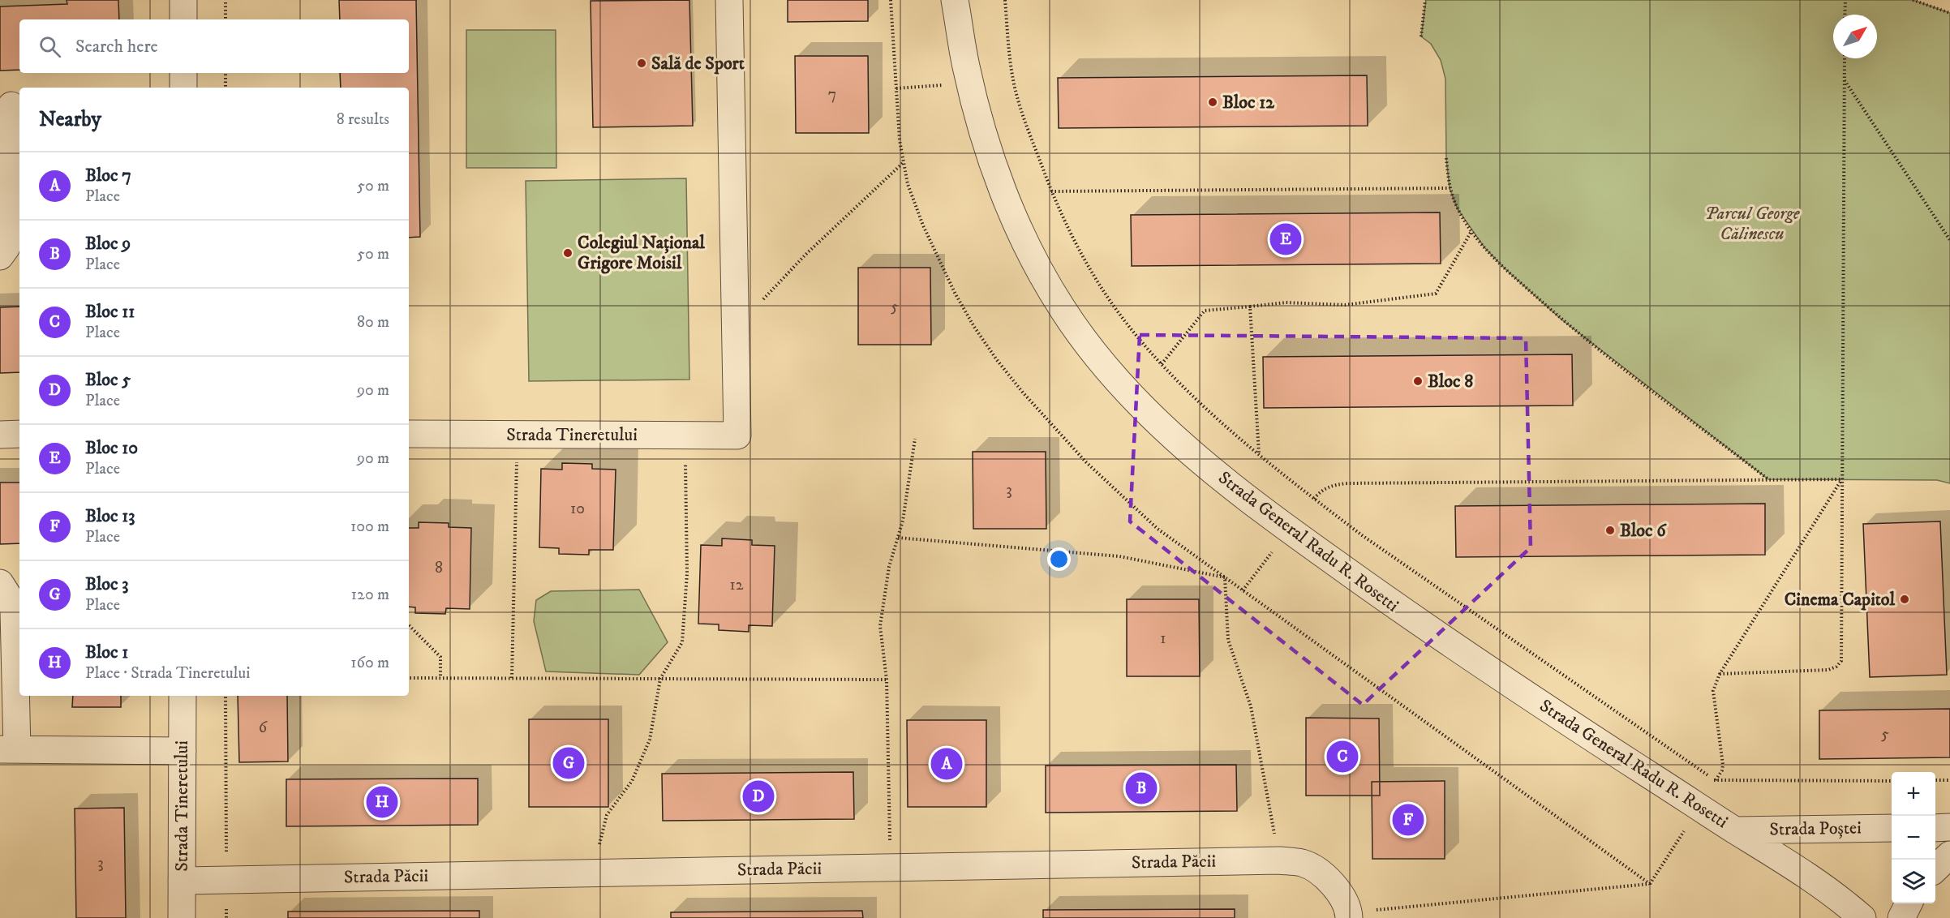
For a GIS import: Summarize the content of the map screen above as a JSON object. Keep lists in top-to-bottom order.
{
  "streets": {
    "street": [
      "Strada Tineretului",
      "Strada General Radu R. Rosetti",
      "Strada Poștei",
      "Strada Păcii"
    ]
  },
  "crossings": [
    ["Strada Tineretului", "Strada Păcii"],
    ["Strada General Radu R. Rosetti", "Strada Poștei"]
  ],
  "parks": ["Parcul George Călinescu"],
  "places": [
    "Sală de Sport",
    "Bloc 12",
    "Colegiul Național Grigore Moisil",
    "Bloc 8",
    "Bloc 6",
    "Cinema Capitol"
  ],
  "house_numbers": [
    "7",
    "5",
    "3",
    "10",
    "8",
    "12",
    "1",
    "6",
    "5",
    "3"
  ],
  "north": "top right",
  "page": {
    "search": "Search here",
    "heading": ["Nearby", "8 results"],
    "list": [
      {
        "mark": "A",
        "name": "Bloc 7",
        "note": "Place",
        "value": "50 m"
      },
      {
        "mark": "B",
        "name": "Bloc 9",
        "note": "Place",
        "value": "50 m"
      },
      {
        "mark": "C",
        "name": "Bloc 11",
        "note": "Place",
        "value": "80 m"
      },
      {
        "mark": "D",
        "name": "Bloc 5",
        "note": "Place",
        "value": "90 m"
      },
      {
        "mark": "E",
        "name": "Bloc 10",
        "note": "Place",
        "value": "90 m"
      },
      {
        "mark": "F",
        "name": "Bloc 13",
        "note": "Place",
        "value": "100 m"
      },
      {
        "mark": "G",
        "name": "Bloc 3",
        "note": "Place",
        "value": "120 m"
      },
      {
        "mark": "H",
        "name": "Bloc 1",
        "note": "Place · Strada Tineretului",
        "value": "160 m"
      }
    ],
    "pins": [
      "E",
      "C",
      "G",
      "A",
      "B",
      "D",
      "H",
      "F"
    ],
    "map_buttons": ["+", "−"]
  }
}
